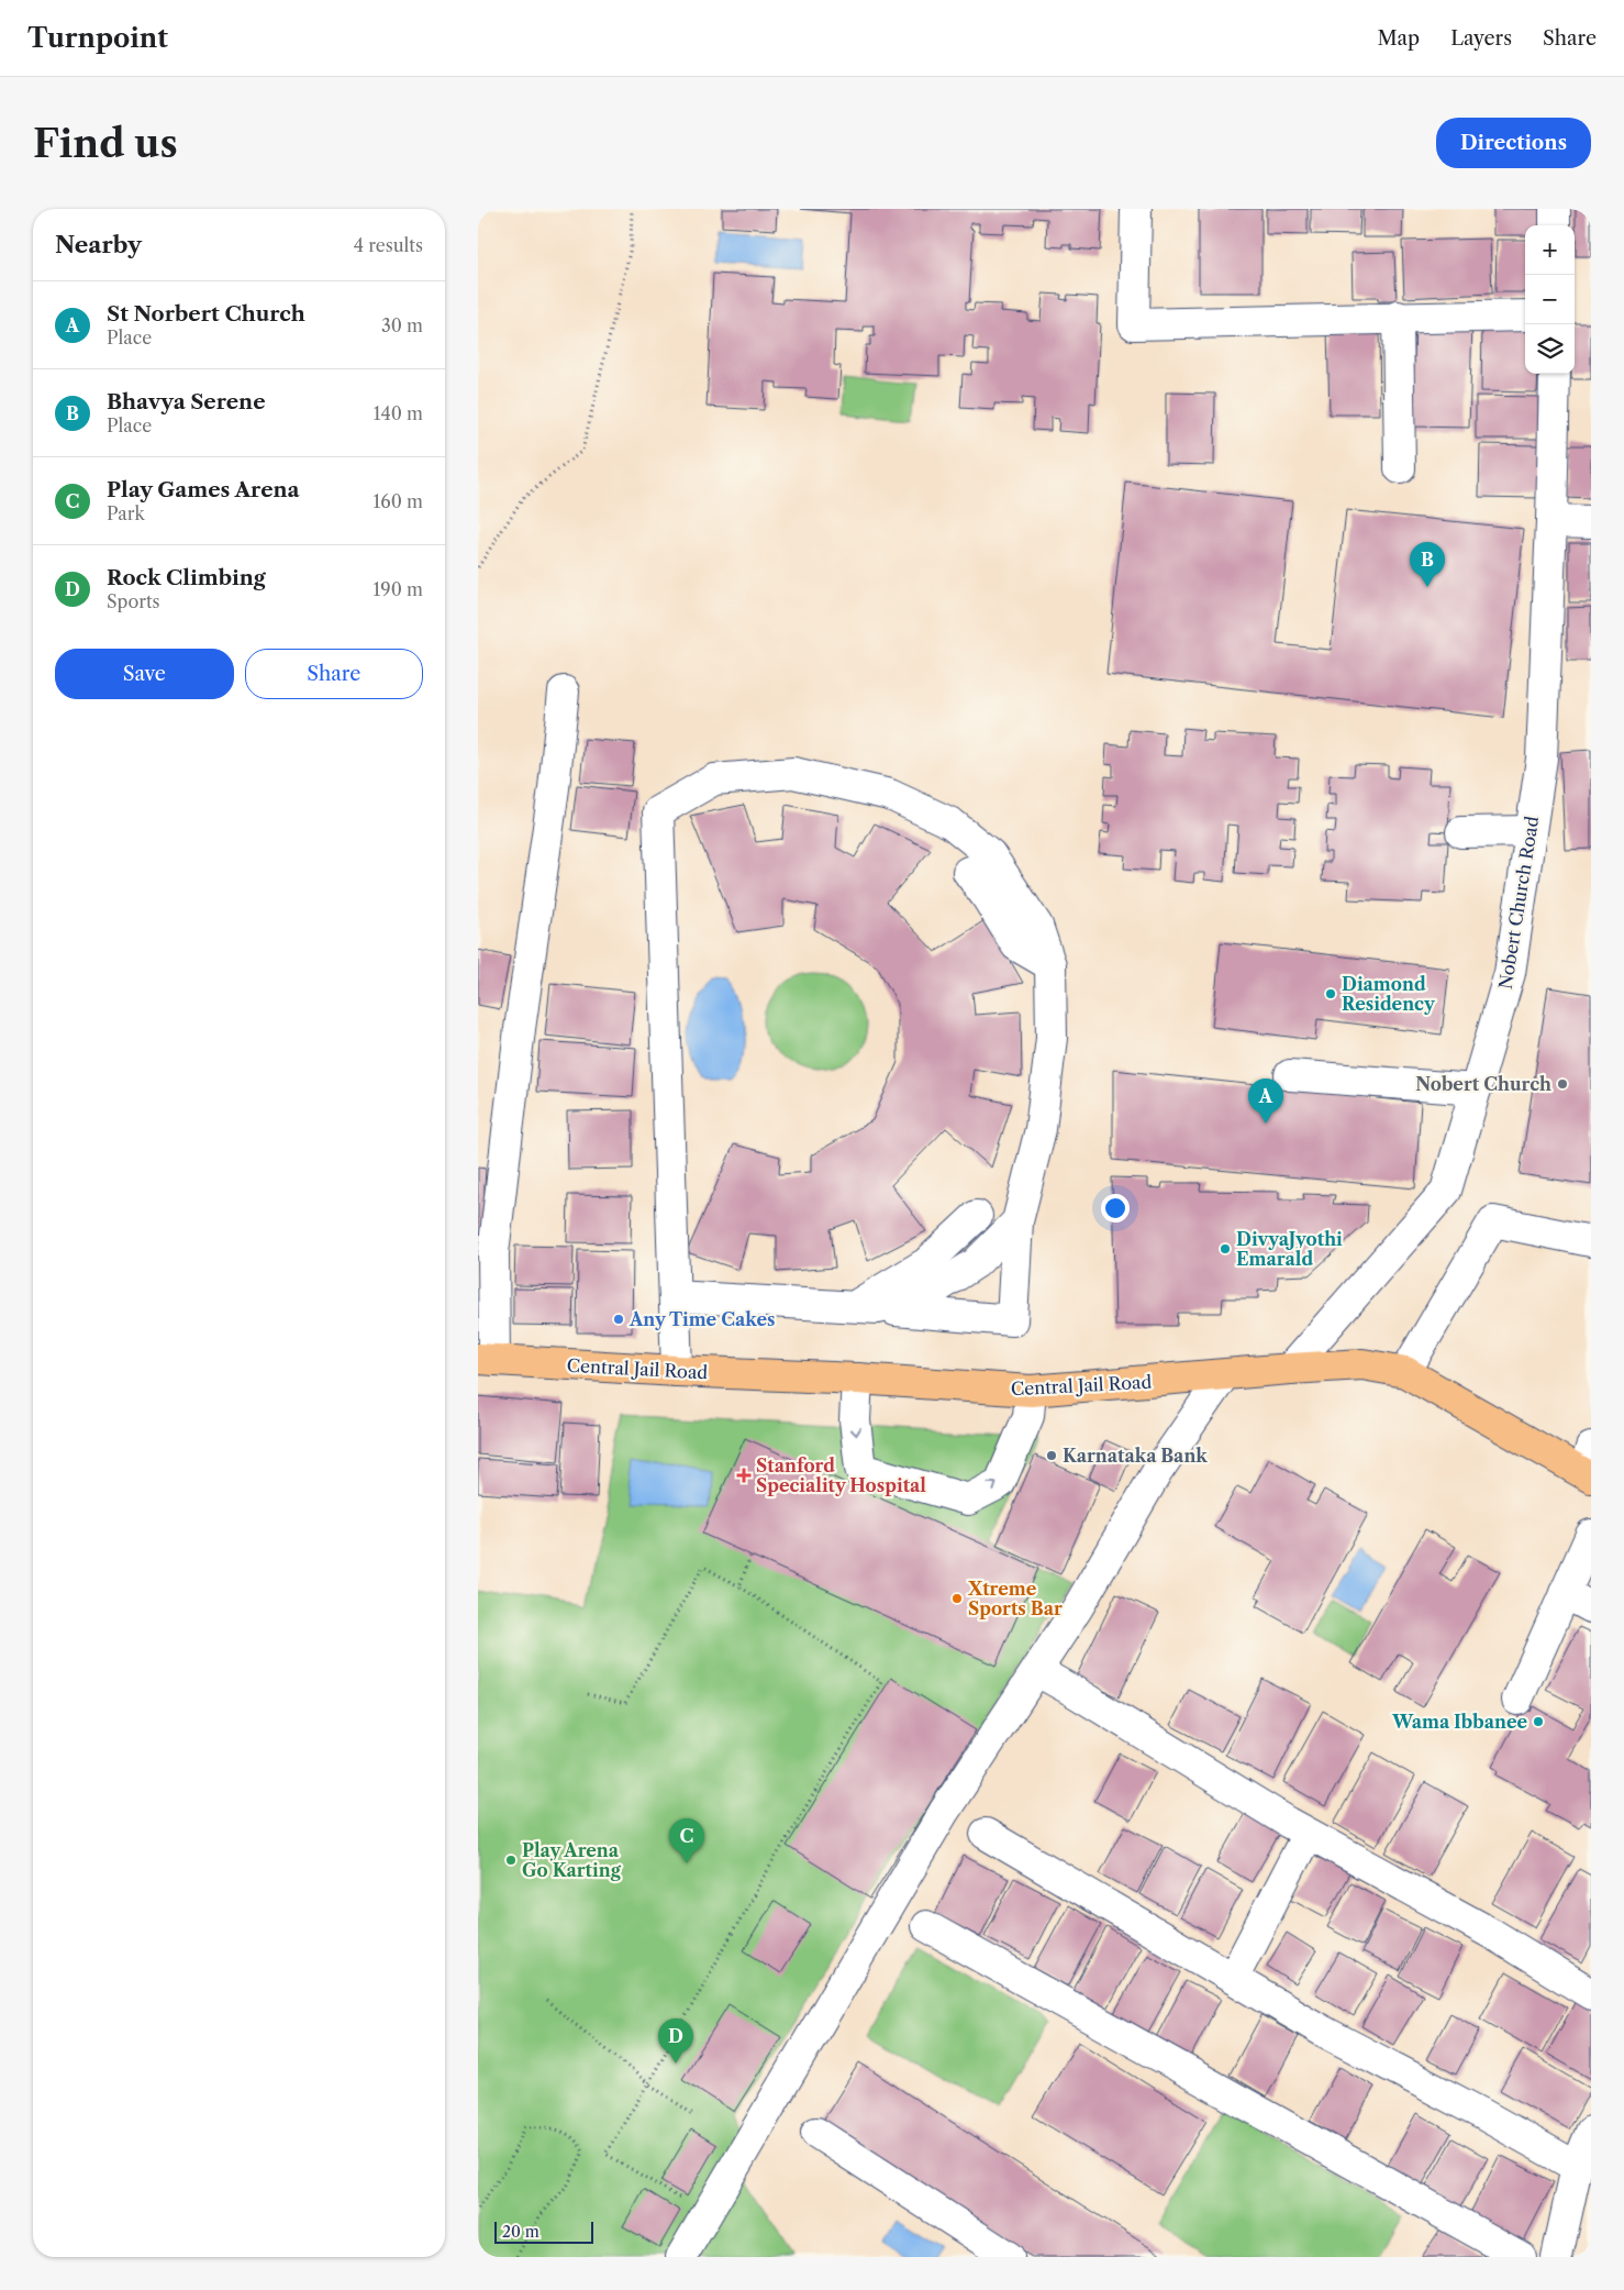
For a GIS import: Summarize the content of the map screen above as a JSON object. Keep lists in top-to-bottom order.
{
  "streets": {
    "main road": ["Central Jail Road"],
    "street": ["Nobert Church Road"]
  },
  "crossings": [
    ["Nobert Church Road", "Central Jail Road"]
  ],
  "places": {
    "other": [
      "Diamond Residency",
      "Nobert Church",
      "DivyaJyothi Emarald",
      "Any Time Cakes",
      "Karnataka Bank",
      "Xtreme Sports Bar",
      "Wama Ibbanee",
      "Play Arena Go Karting"
    ],
    "health": ["Stanford Speciality Hospital"]
  },
  "scale_bar": "20 m",
  "page": {
    "header": "Turnpoint",
    "nav": ["Map", "Layers", "Share"],
    "buttons": [
      "Directions",
      ["Save", "Share"]
    ],
    "title": "Find us",
    "heading": ["Nearby", "4 results"],
    "map_buttons": ["+", "−"],
    "list": [
      {
        "mark": "A",
        "name": "St Norbert Church",
        "note": "Place",
        "value": "30 m"
      },
      {
        "mark": "B",
        "name": "Bhavya Serene",
        "note": "Place",
        "value": "140 m"
      },
      {
        "mark": "C",
        "name": "Play Games Arena",
        "note": "Park",
        "value": "160 m"
      },
      {
        "mark": "D",
        "name": "Rock Climbing",
        "note": "Sports",
        "value": "190 m"
      }
    ],
    "pins": [
      "B",
      "A",
      "C",
      "D"
    ],
    "scale": "20 m"
  }
}
